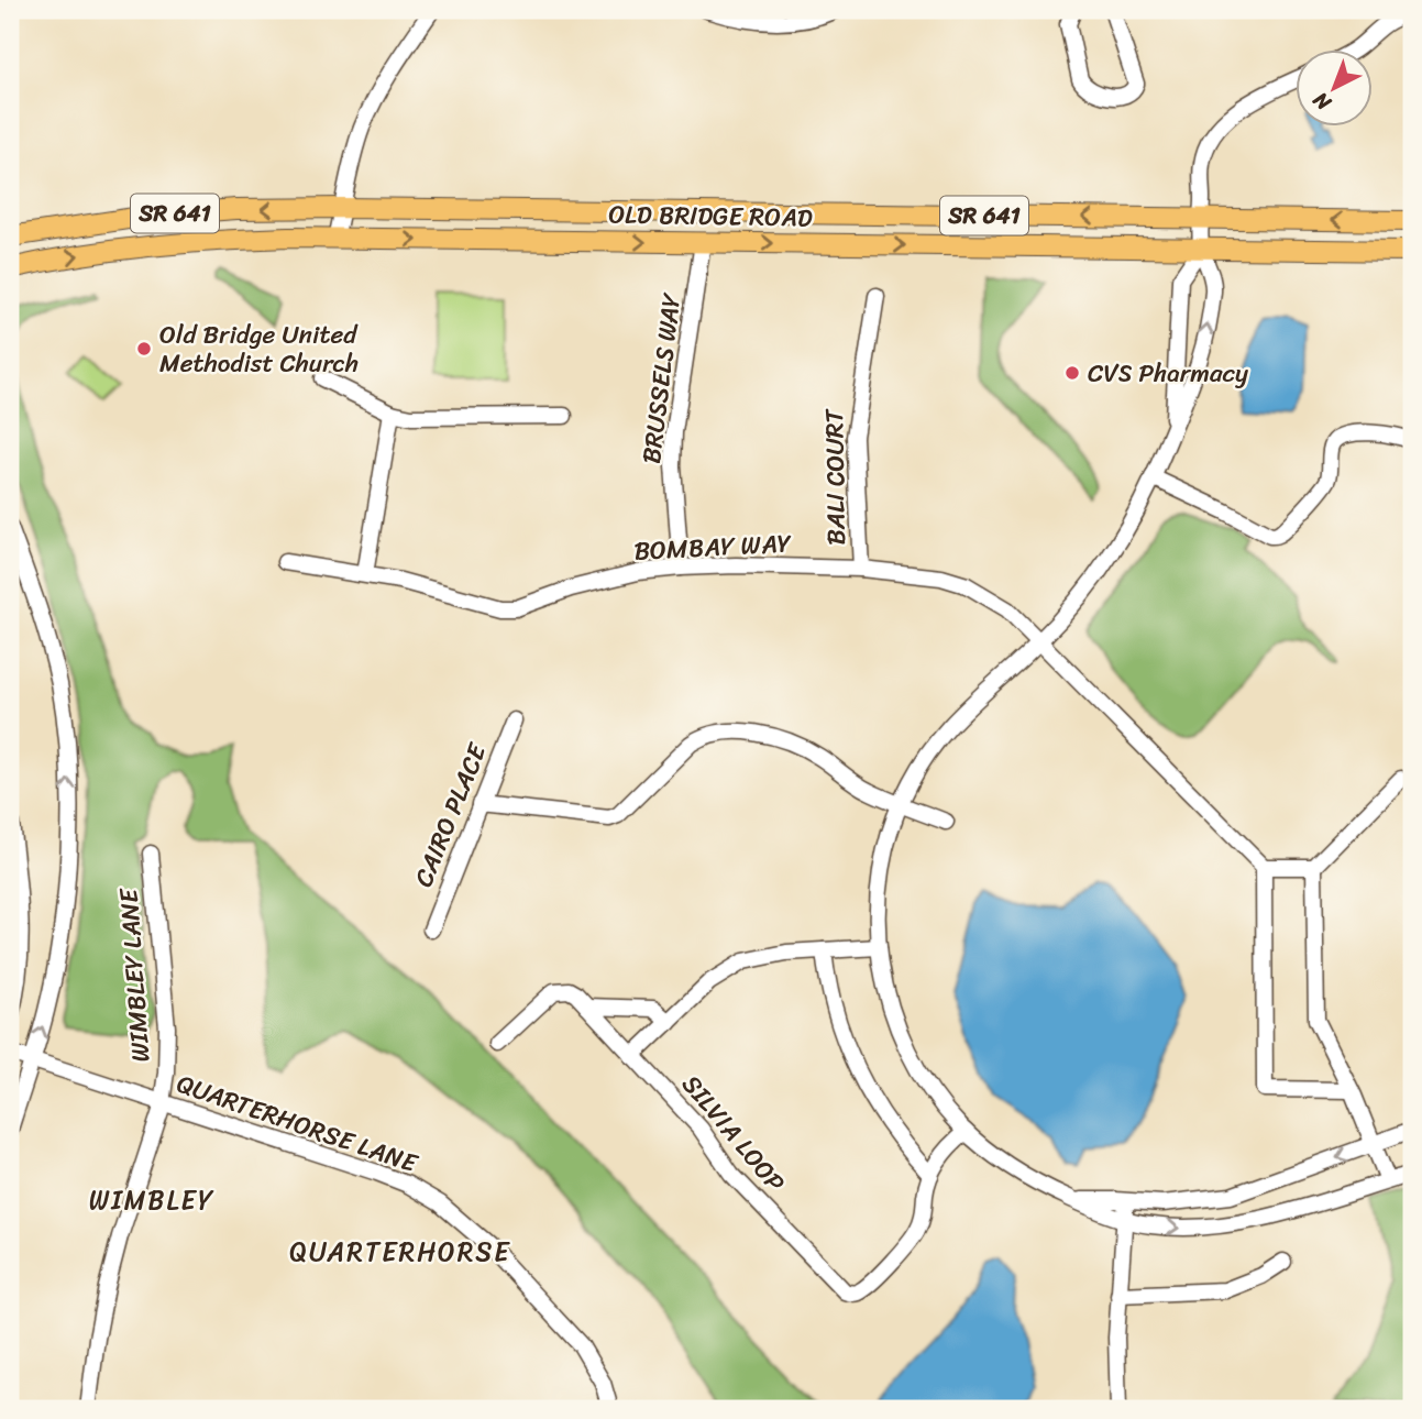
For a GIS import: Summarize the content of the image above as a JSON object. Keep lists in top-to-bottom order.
{
  "streets": {
    "main road": ["SR 641", "OLD BRIDGE ROAD"],
    "street": [
      "BRUSSELS WAY",
      "BALI COURT",
      "BOMBAY WAY",
      "CAIRO PLACE",
      "WIMBLEY LANE",
      "QUARTERHORSE LANE",
      "SILVIA LOOP"
    ]
  },
  "crossings": [
    ["OLD BRIDGE ROAD", "BRUSSELS WAY"],
    ["BRUSSELS WAY", "BOMBAY WAY"],
    ["BALI COURT", "BOMBAY WAY"],
    ["WIMBLEY LANE", "QUARTERHORSE LANE"]
  ],
  "districts": ["WIMBLEY", "QUARTERHORSE"],
  "places": ["Old Bridge United Methodist Church", "CVS Pharmacy"],
  "north": "bottom left"
}
